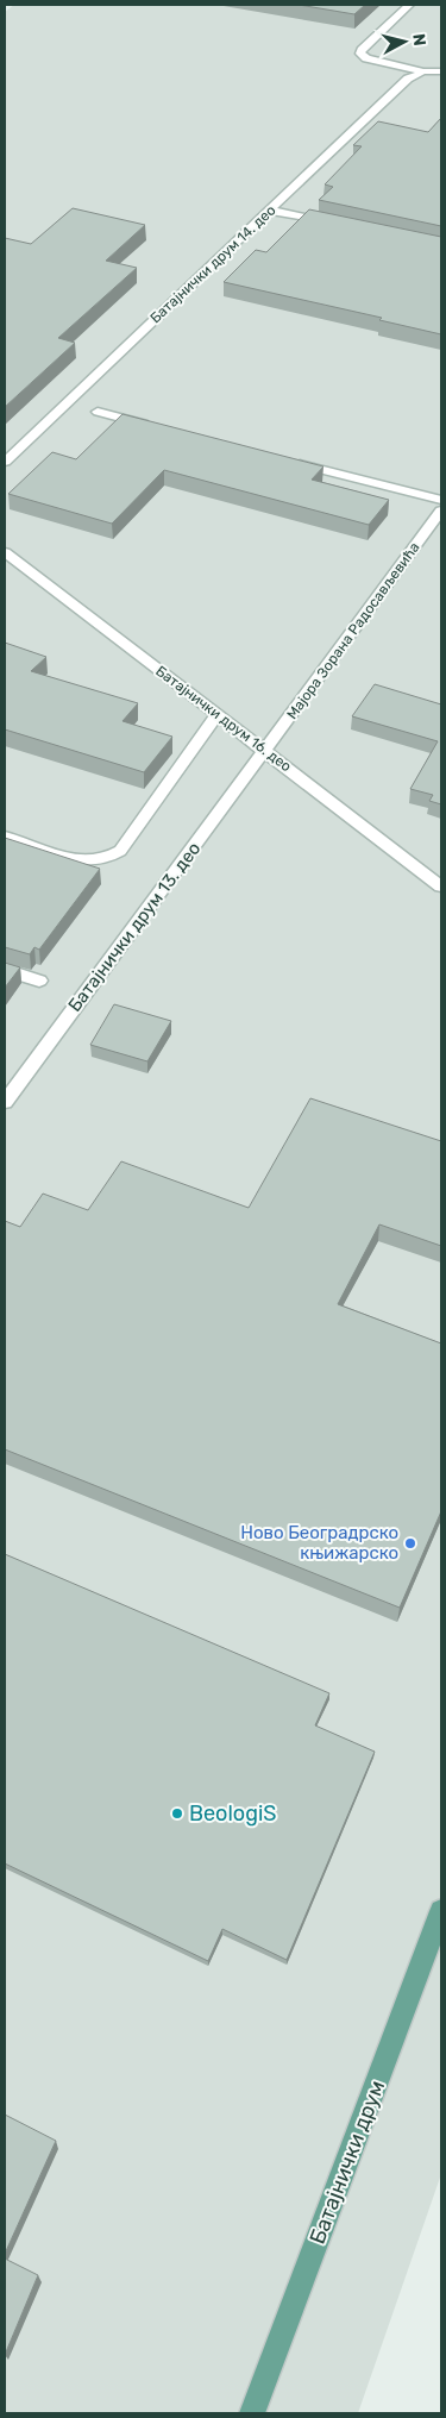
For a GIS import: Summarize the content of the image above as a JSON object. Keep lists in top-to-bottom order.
{
  "streets": {
    "main road": ["Батајнички друм"],
    "street": [
      "Батајнички друм 14. део",
      "Мајора Зорана Радосављевића",
      "Батајнички друм 16. део",
      "Батајнички друм 13. део"
    ]
  },
  "crossings": [
    ["Мајора Зорана Радосављевића", "Батајнички друм 16. део"],
    ["Мајора Зорана Радосављевића", "Батајнички друм 13. део"],
    ["Батајнички друм 16. део", "Батајнички друм 13. део"]
  ],
  "places": ["Ново Београдрско књижарско", "BeologiS"],
  "north": "right"
}
